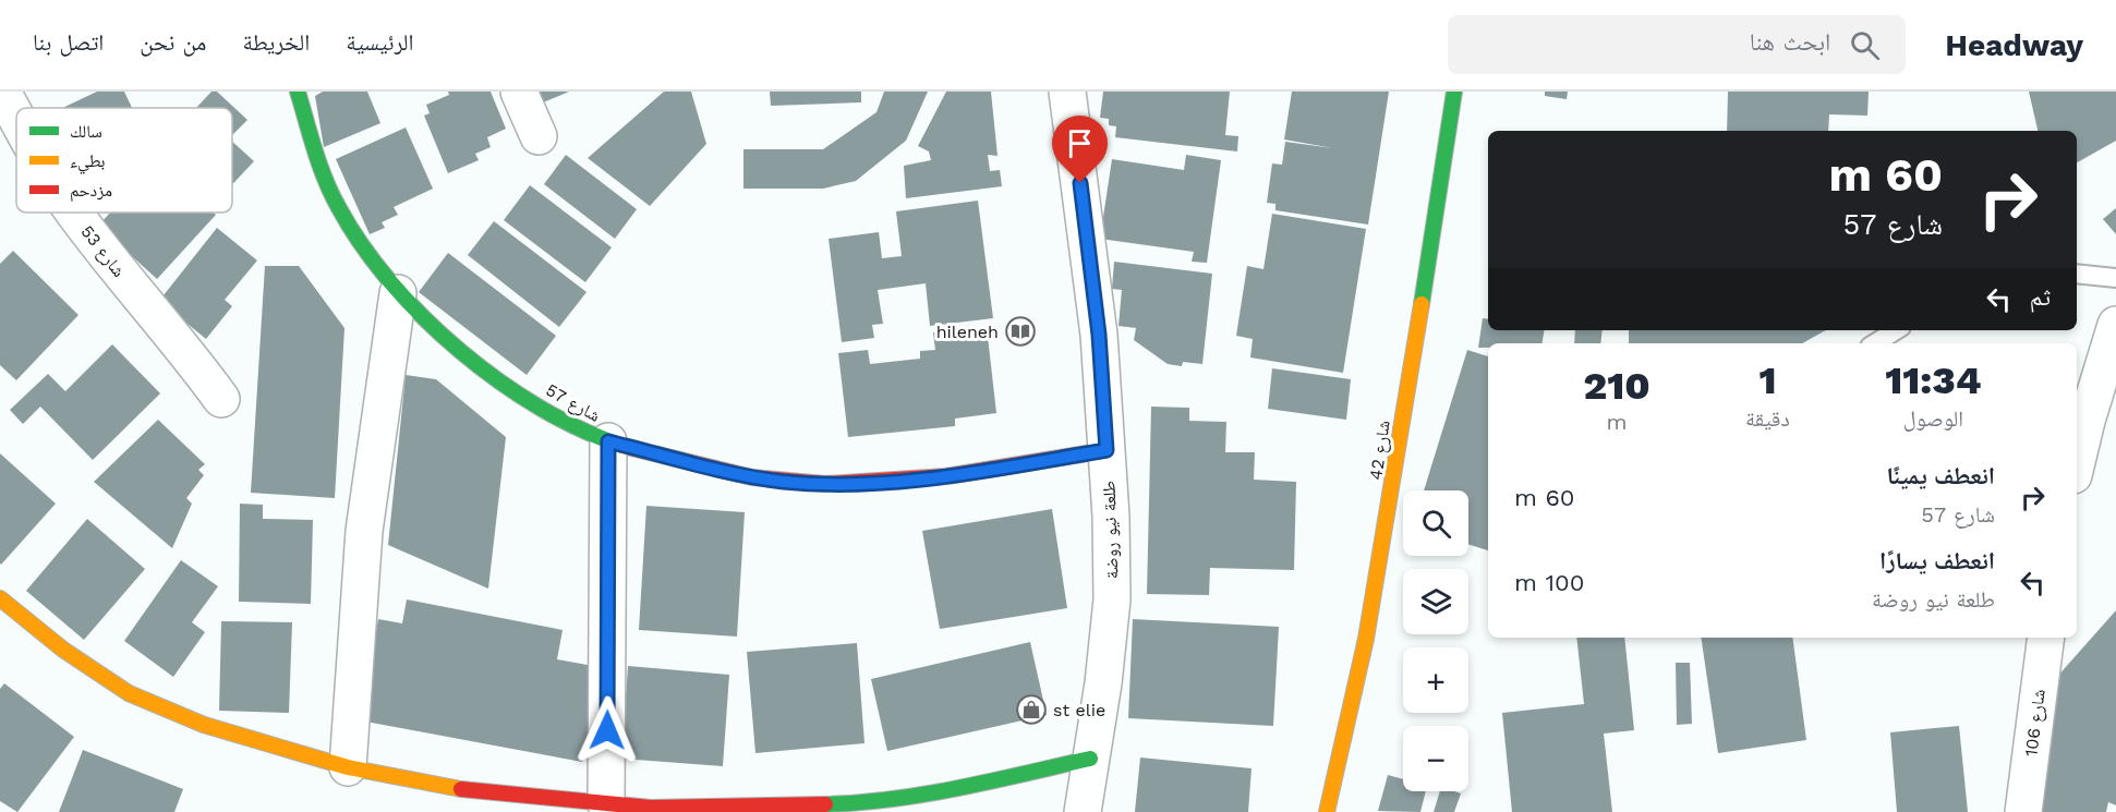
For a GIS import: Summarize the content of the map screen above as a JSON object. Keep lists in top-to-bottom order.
{
  "streets": {
    "street": [
      "شارع 53",
      "شارع 57",
      "شارع 42",
      "طلعة نيو روضة",
      "شارع 106"
    ]
  },
  "crossings": [
    ["شارع 57", "طلعة نيو روضة"]
  ],
  "places": {
    "library": ["hileneh"],
    "shop": ["st elie"]
  },
  "legend": ["سالك", "بطيء", "مزدحم"],
  "page": {
    "header": "Headway",
    "search": "ابحث هنا",
    "nav": [
      "الرئيسية",
      "الخريطة",
      "من نحن",
      "اتصل بنا"
    ],
    "turn": ["60 m", "شارع 57"],
    "then": "ثم",
    "eta": [
      "11:34",
      "الوصول",
      "1",
      "دقيقة",
      "210",
      "m"
    ],
    "list": [
      {
        "name": "انعطف يمينًا",
        "note": "شارع 57",
        "value": "60 m"
      },
      {
        "name": "انعطف يسارًا",
        "note": "طلعة نيو روضة",
        "value": "100 m"
      }
    ],
    "map_buttons": ["+", "−"]
  }
}
